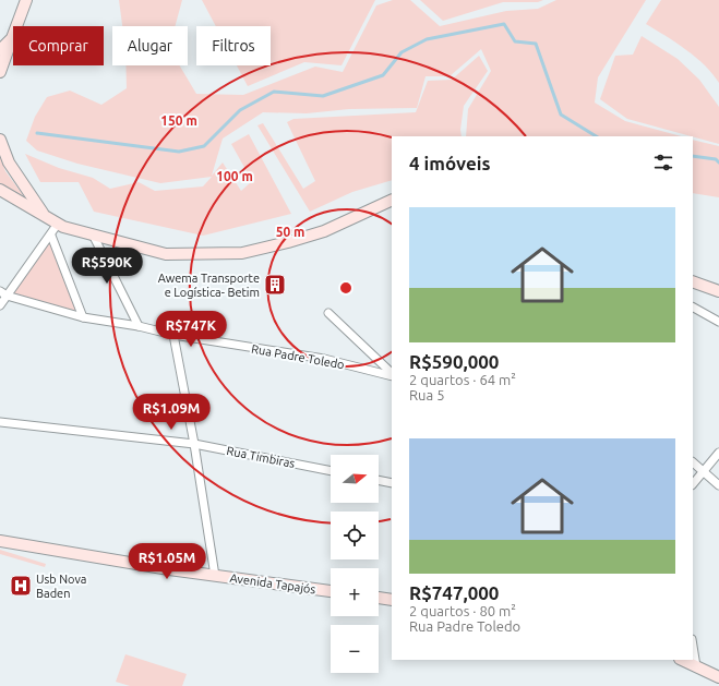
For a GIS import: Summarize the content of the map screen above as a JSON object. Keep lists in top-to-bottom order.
{
  "streets": {
    "main road": ["Avenida Tapajós"],
    "street": ["Rua Padre Toledo", "Rua Timbiras"]
  },
  "places": {
    "building": ["Awema Transporte e Logística- Betim"],
    "hospital": ["Usb Nova Baden"]
  },
  "north": "right",
  "page": {
    "chip": ["Comprar", "Alugar", "Filtros"],
    "heading": "4 imóveis",
    "list": [
      {
        "name": "R$590,000",
        "note": "2 quartos · 64 m² · Rua 5"
      },
      {
        "name": "R$747,000",
        "note": "2 quartos · 80 m² · Rua Padre Toledo"
      }
    ],
    "price": [
      "R$590K",
      "R$747K",
      "R$1.09M",
      "R$1.05M"
    ],
    "map_buttons": ["+", "−"]
  },
  "rings": ["150 m", "100 m", "50 m"]
}
